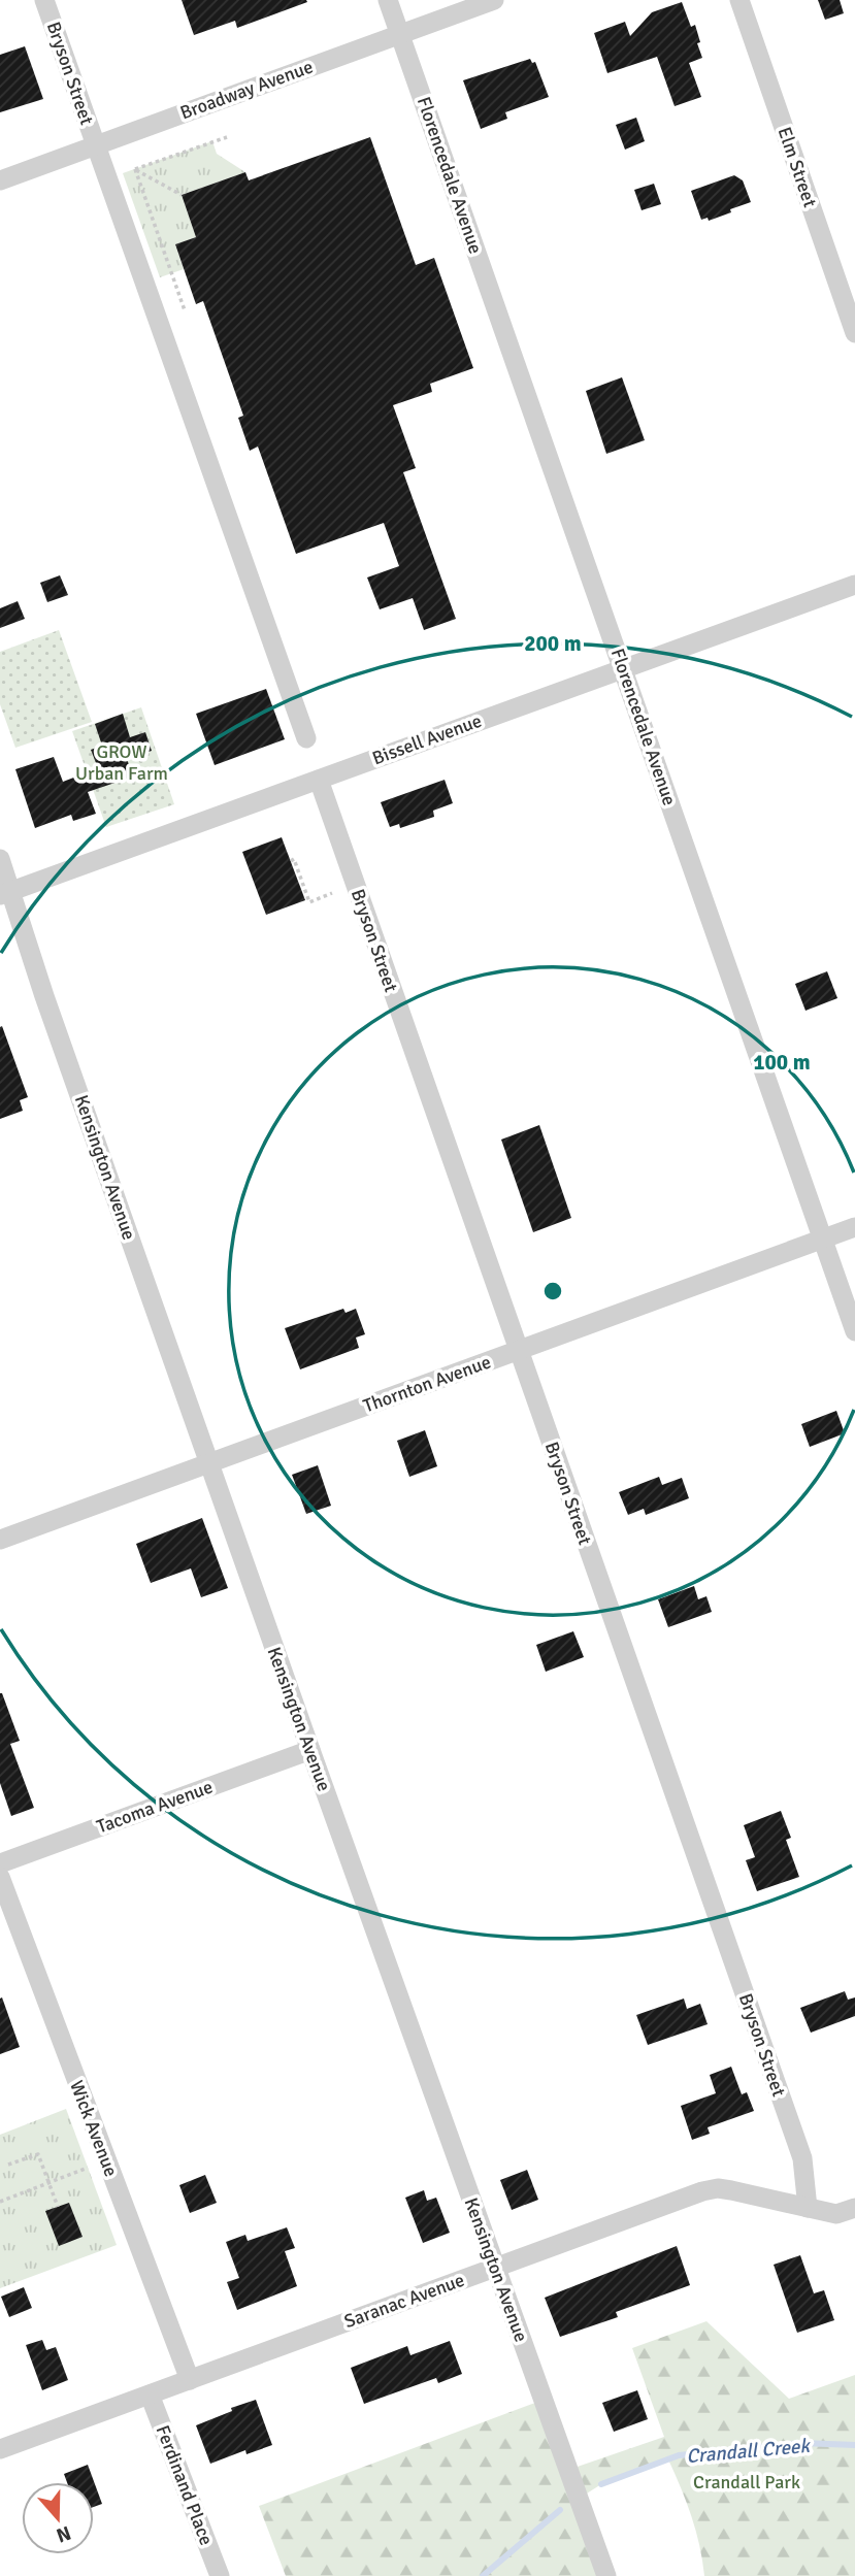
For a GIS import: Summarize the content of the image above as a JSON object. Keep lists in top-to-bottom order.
{
  "streets": {
    "street": [
      "Bryson Street",
      "Broadway Avenue",
      "Elm Street",
      "Florencedale Avenue",
      "Bissell Avenue",
      "Kensington Avenue",
      "Thornton Avenue",
      "Tacoma Avenue",
      "Wick Avenue",
      "Saranac Avenue",
      "Ferdinand Place"
    ]
  },
  "crossings": [
    ["Bryson Street", "Broadway Avenue"],
    ["Bryson Street", "Bissell Avenue"],
    ["Bryson Street", "Thornton Avenue"],
    ["Bryson Street", "Saranac Avenue"],
    ["Broadway Avenue", "Florencedale Avenue"],
    ["Florencedale Avenue", "Bissell Avenue"],
    ["Florencedale Avenue", "Thornton Avenue"],
    ["Bissell Avenue", "Kensington Avenue"],
    ["Kensington Avenue", "Thornton Avenue"],
    ["Kensington Avenue", "Tacoma Avenue"],
    ["Kensington Avenue", "Saranac Avenue"],
    ["Wick Avenue", "Saranac Avenue"],
    ["Saranac Avenue", "Ferdinand Place"]
  ],
  "water": ["Crandall Creek"],
  "parks": ["GROW Urban Farm", "Crandall Park"],
  "north": "bottom",
  "rings": ["200 m", "100 m"]
}
